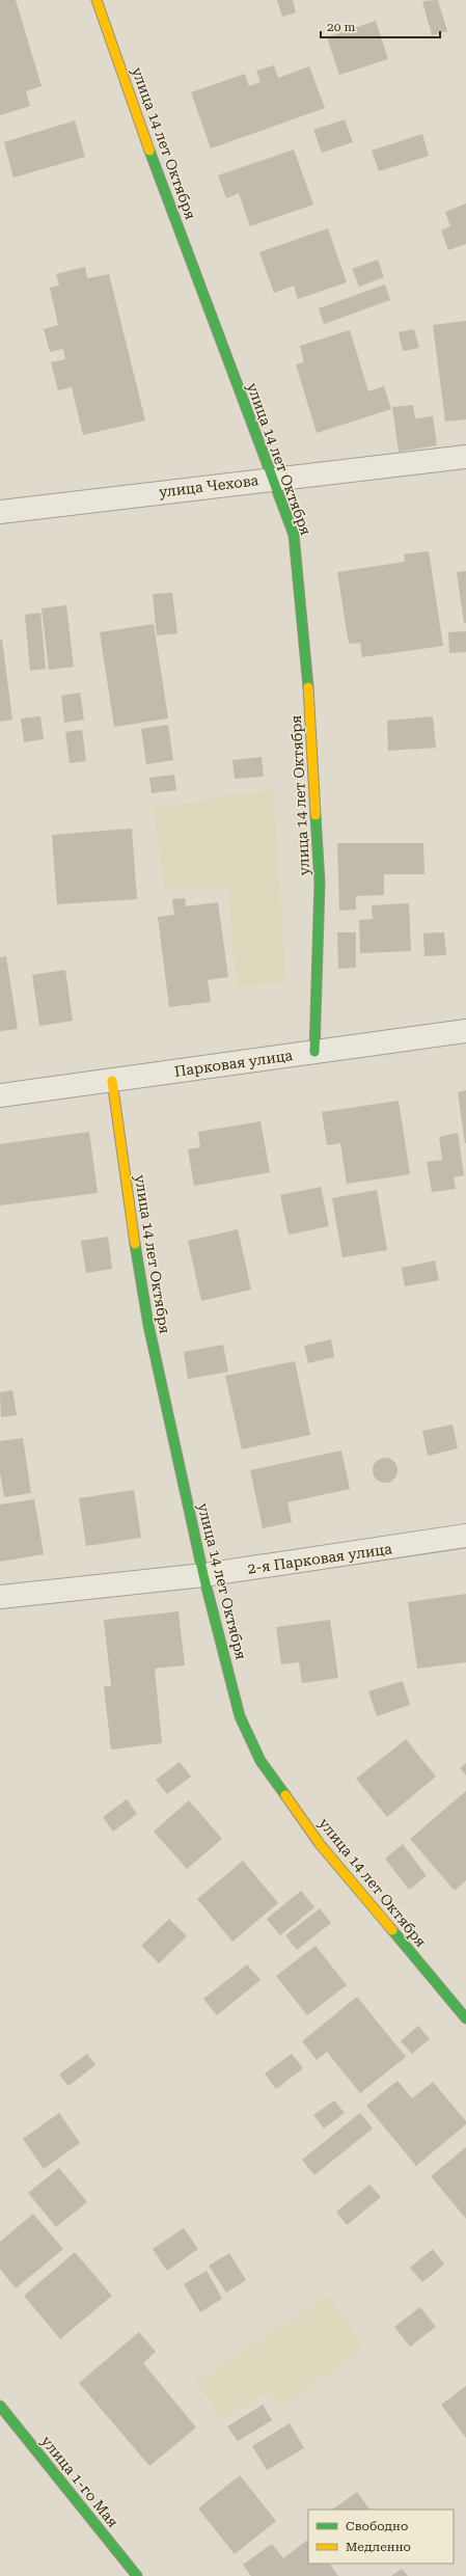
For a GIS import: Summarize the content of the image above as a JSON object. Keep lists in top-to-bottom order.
{
  "streets": {
    "street": [
      "улица 14 лет Октября",
      "улица Чехова",
      "Парковая улица",
      "2-я Парковая улица",
      "улица 1-го Мая"
    ]
  },
  "crossings": [
    ["улица 14 лет Октября", "улица Чехова"],
    ["улица 14 лет Октября", "Парковая улица"],
    ["улица 14 лет Октября", "2-я Парковая улица"]
  ],
  "legend": ["Свободно", "Медленно"],
  "scale_bar": "20 m"
}
